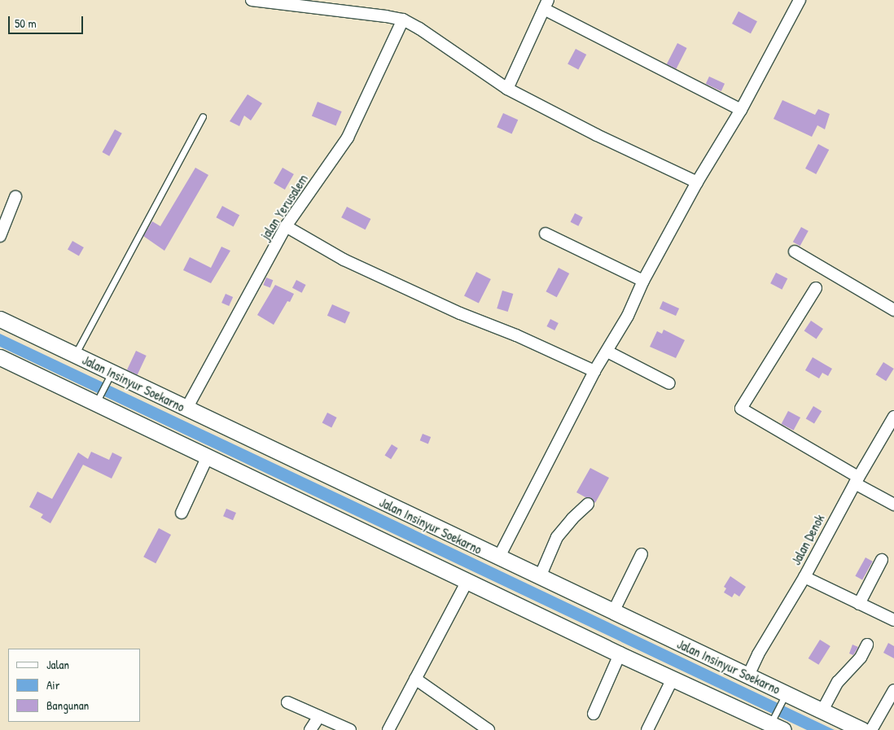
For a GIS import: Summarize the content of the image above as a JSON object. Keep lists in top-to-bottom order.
{
  "streets": {
    "street": ["jalan Yerusalem", "Jalan Insinyur Soekarno", "Jalan Denok"]
  },
  "crossings": [
    ["jalan Yerusalem", "Jalan Insinyur Soekarno"],
    ["Jalan Insinyur Soekarno", "Jalan Denok"]
  ],
  "legend": ["Jalan", "Air", "Bangunan"],
  "scale_bar": "50 m"
}
